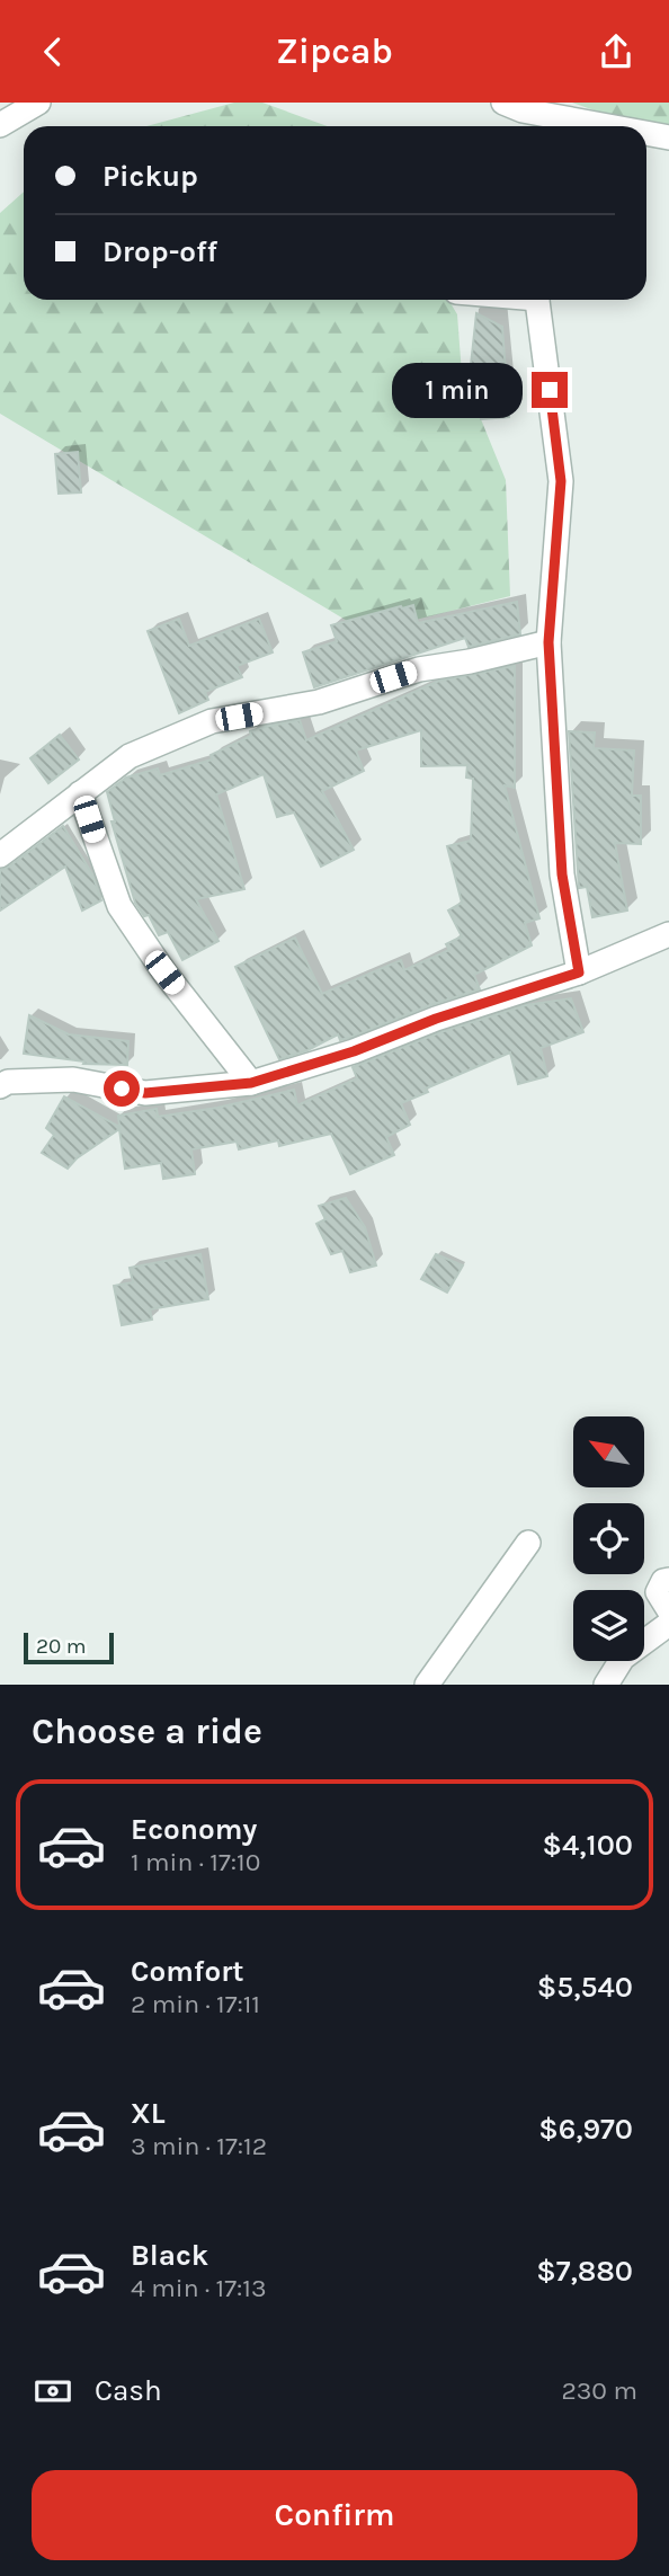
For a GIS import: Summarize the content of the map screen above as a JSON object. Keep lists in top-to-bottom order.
{
  "scale_bar": "20 m",
  "north": "top left",
  "page": {
    "header": "Zipcab",
    "banner": ["Pickup", "Drop-off"],
    "bubble": "1 min",
    "scale": "20 m",
    "heading": "Choose a ride",
    "list": [
      {
        "name": "Economy",
        "note": "1 min · 17:10",
        "value": "$4,100"
      },
      {
        "name": "Comfort",
        "note": "2 min · 17:11",
        "value": "$5,540"
      },
      {
        "name": "XL",
        "note": "3 min · 17:12",
        "value": "$6,970"
      },
      {
        "name": "Black",
        "note": "4 min · 17:13",
        "value": "$7,880"
      }
    ],
    "pay": ["Cash", "230 m"],
    "buttons": "Confirm"
  }
}
